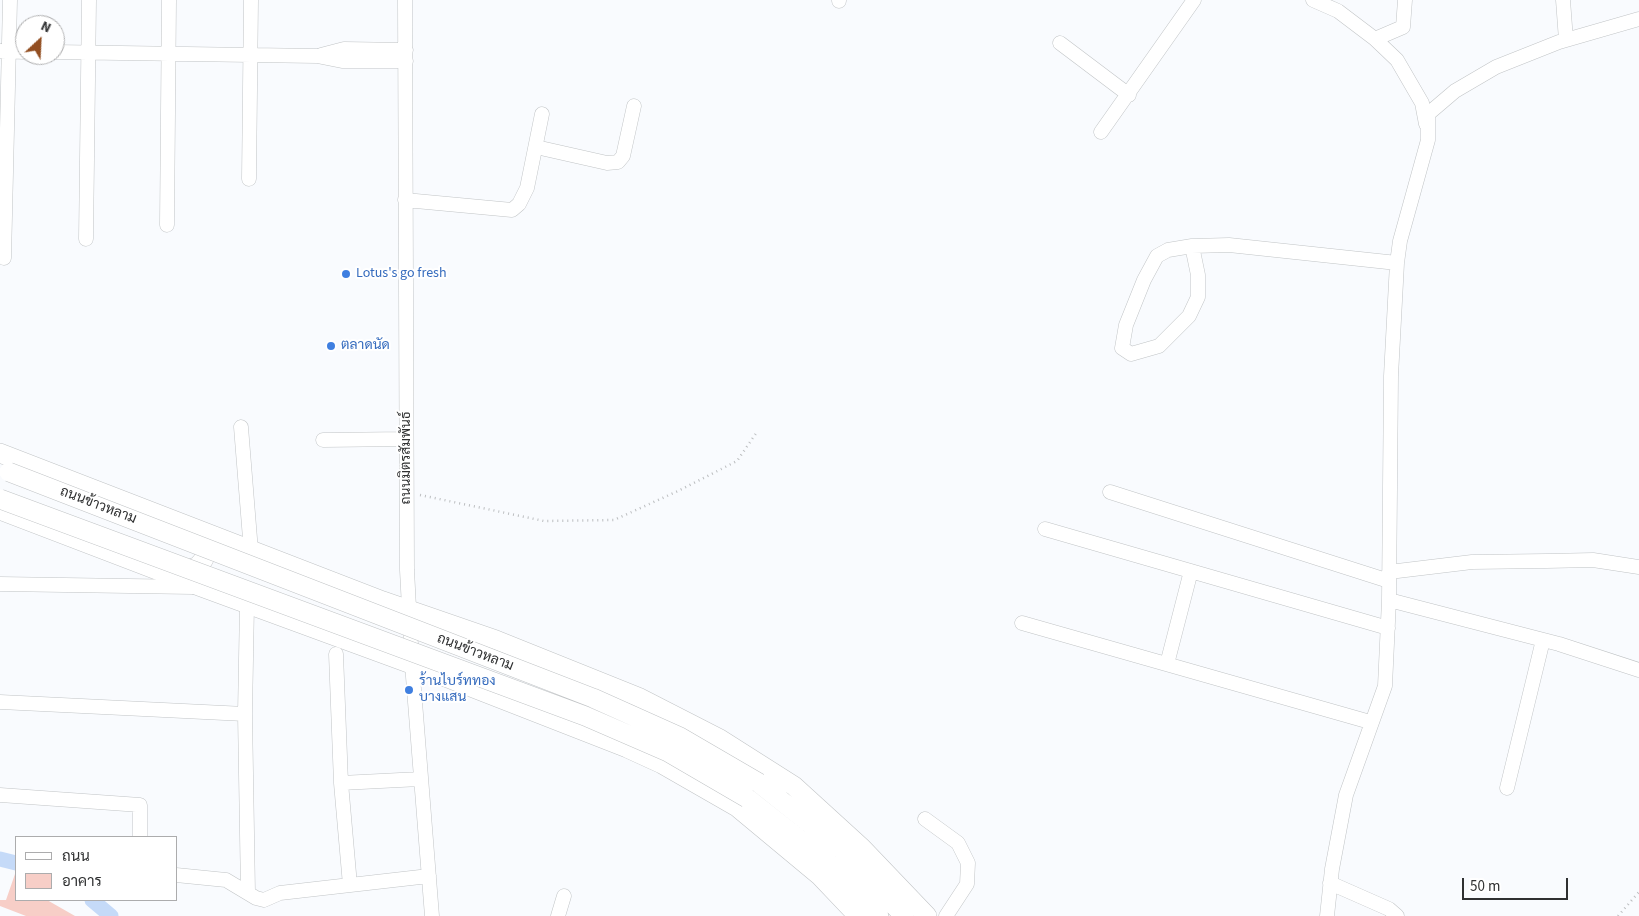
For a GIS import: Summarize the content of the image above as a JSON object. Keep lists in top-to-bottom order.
{
  "streets": {
    "main road": ["ถนนข้าวหลาม"],
    "street": ["ถนนมิตรสัมพันธ์"]
  },
  "places": ["Lotus's go fresh", "ตลาดนัด", "ร้านไบร์ททอง บางแสน"],
  "legend": ["ถนน", "อาคาร"],
  "scale_bar": "50 m",
  "north": "top right"
}
